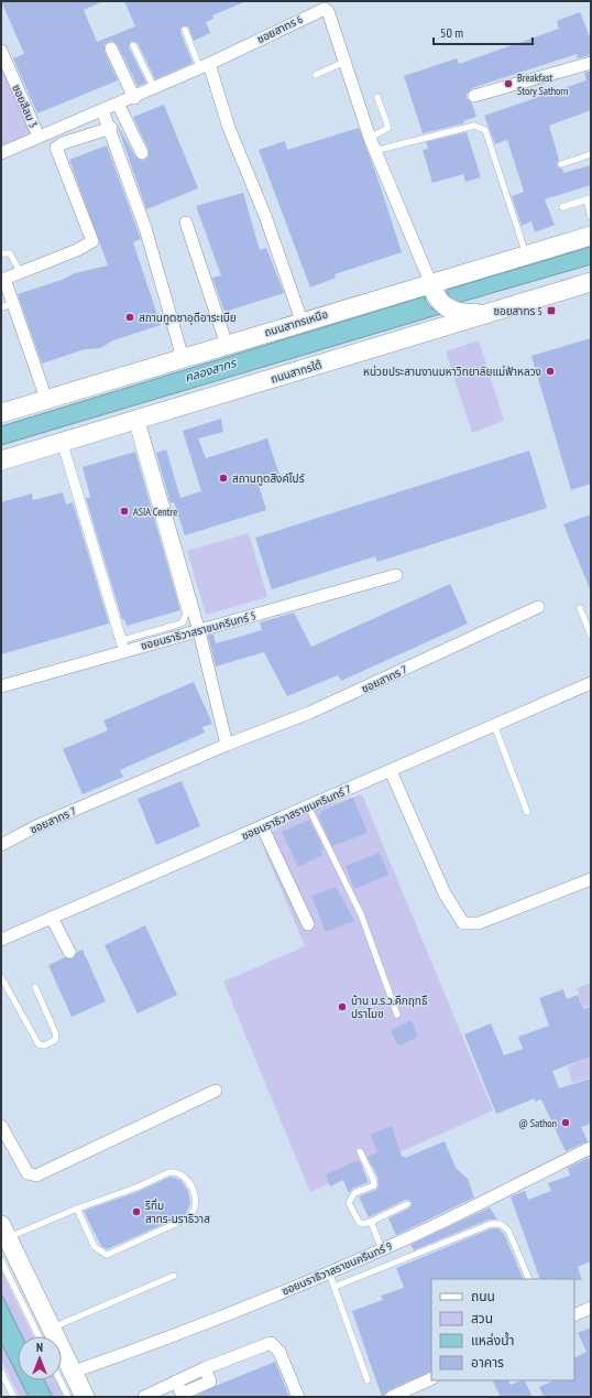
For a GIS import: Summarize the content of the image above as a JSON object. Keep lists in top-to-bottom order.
{
  "streets": {
    "main road": ["ถนนสาทรเหนือ", "ถนนสาทรใต้"],
    "street": [
      "ซอยสาทร 6",
      "ซอยสีลม 3",
      "ซอยนราธิวาสราชนครินทร์ 5",
      "ซอยสาทร 7",
      "ซอยนราธิวาสราชนครินทร์ 7",
      "ซอยนราธิวาสราชนครินทร์ 9"
    ]
  },
  "crossings": [
    ["ซอยสาทร 6", "ซอยสีลม 3"],
    ["ซอยสาทร 6", "ถนนสาทรเหนือ"]
  ],
  "water": ["คลองสาทร"],
  "places": {
    "other": [
      "Breakfast Story Sathorn",
      "สถานทูตซาอุดีอาระเบีย",
      "หน่วยประสานงานมหาวิทยาลัยแม่ฟ้าหลวง",
      "สถานทูตสิงค์โปร์",
      "ASIA Centre",
      "บ้าน ม.ร.ว.คึกฤทธิ์ ปราโมช",
      "@ Sathon",
      "ริทึ่ม สาทร-นราธิวาส"
    ],
    "transit": ["ซอยสาทร 5"]
  },
  "legend": [
    "ถนน",
    "สวน",
    "แหล่งน้ำ",
    "อาคาร"
  ],
  "scale_bar": "50 m",
  "north": "top"
}
